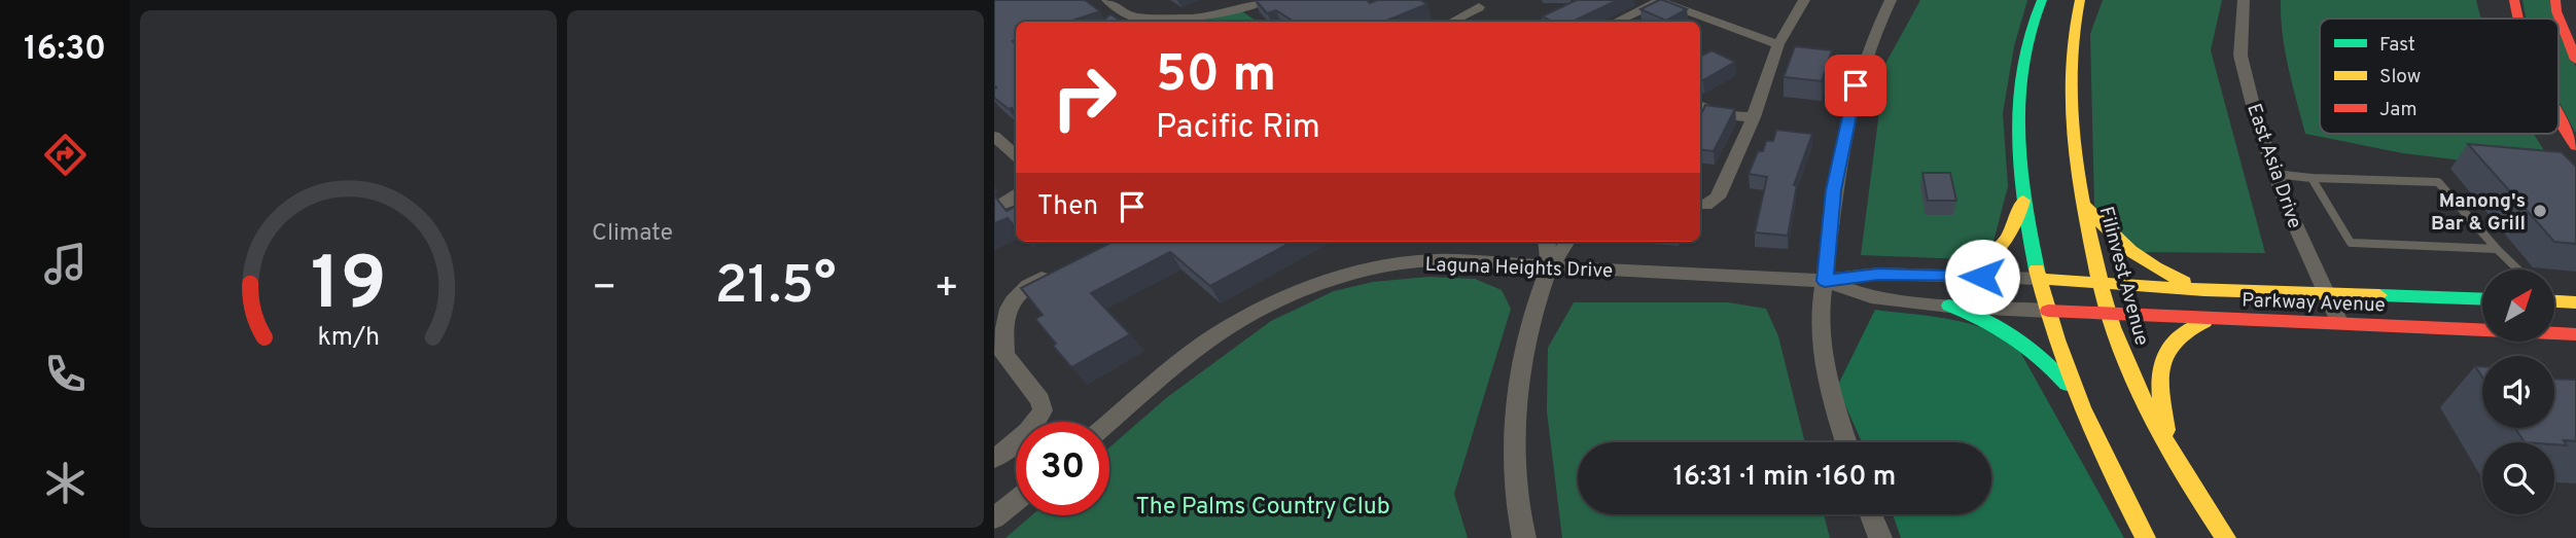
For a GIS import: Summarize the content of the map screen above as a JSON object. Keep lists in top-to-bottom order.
{
  "streets": {
    "main road": ["Filinvest Avenue", "Parkway Avenue"],
    "street": ["East Asia Drive", "Laguna Heights Drive"]
  },
  "crossings": [
    ["East Asia Drive", "Parkway Avenue"],
    ["Laguna Heights Drive", "Parkway Avenue"],
    ["Filinvest Avenue", "Parkway Avenue"]
  ],
  "parks": ["The Palms Country Club"],
  "places": ["Manong's Bar & Grill"],
  "legend": ["Fast", "Slow", "Jam"],
  "north": "top right",
  "page": {
    "tabs": "16:30",
    "tile": "Climate",
    "turn": ["50 m", "Pacific Rim"],
    "then": "Then",
    "heat": ["−", "21.5°", "+"],
    "limit": "30",
    "trip": "16:31 · 1 min · 160 m",
    "gauge": ["19", "km/h"]
  }
}
